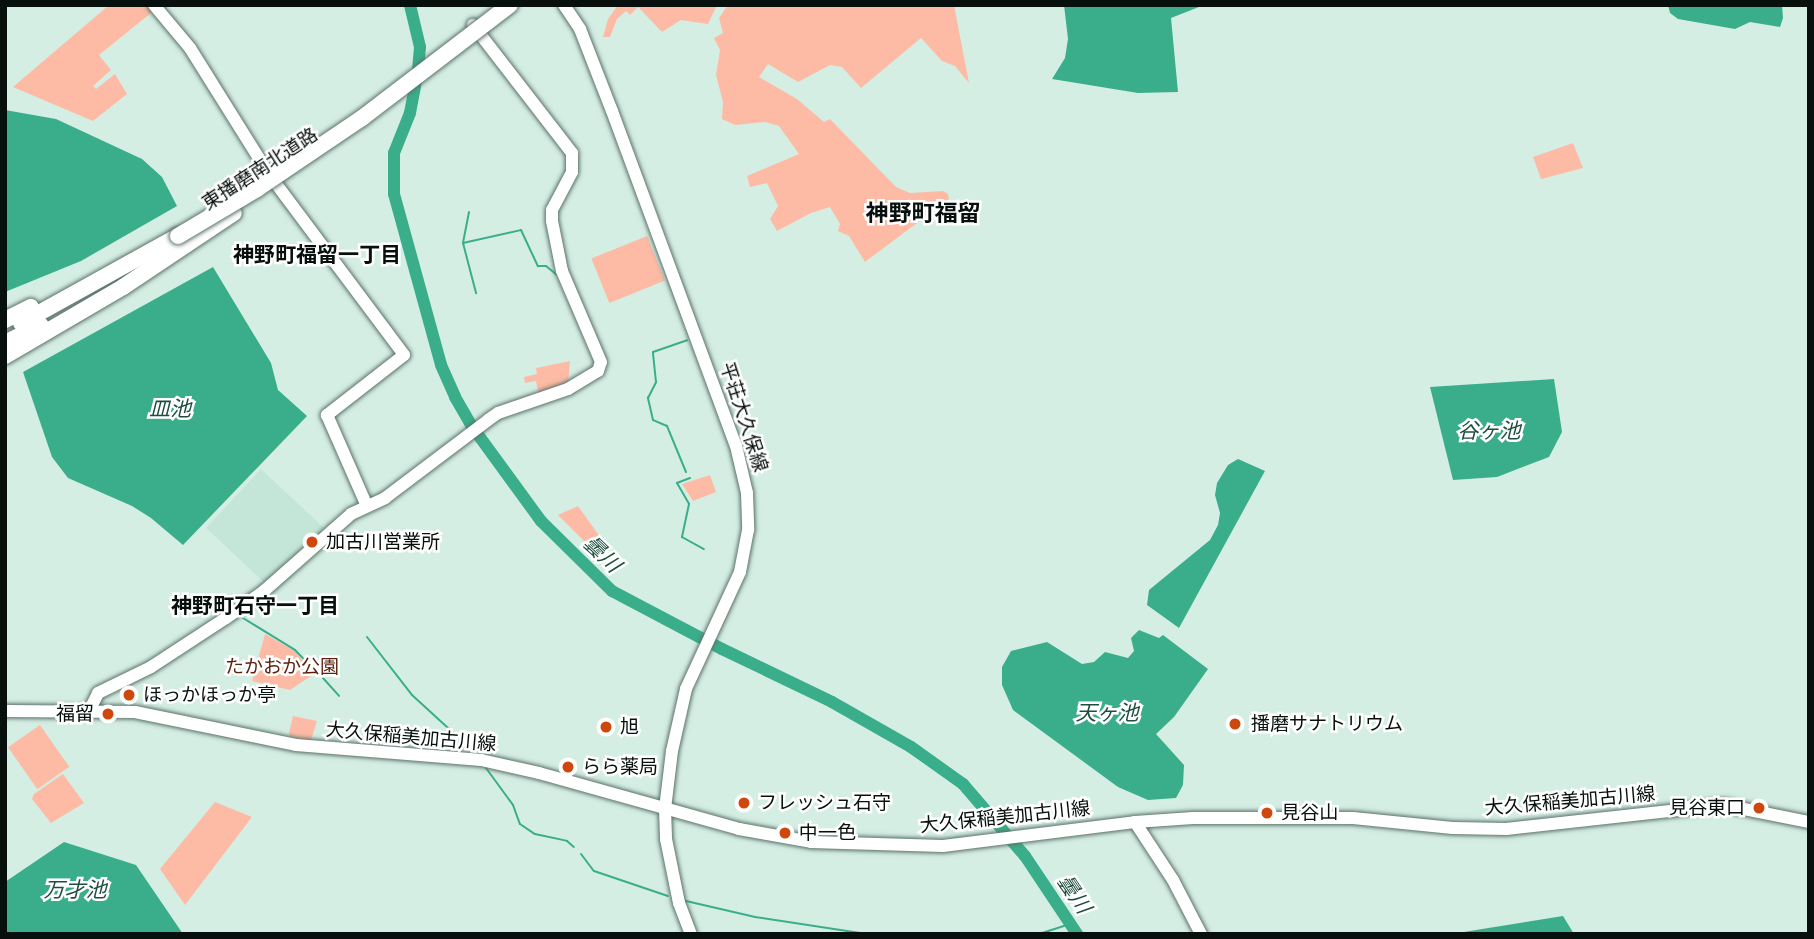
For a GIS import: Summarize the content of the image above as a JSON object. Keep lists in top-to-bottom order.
{
  "streets": {
    "highway": ["東播磨南北道路"],
    "main road": ["平荘大久保線", "大久保稲美加古川線"]
  },
  "crossings": [
    ["平荘大久保線", "大久保稲美加古川線"]
  ],
  "districts": ["神野町福留", "神野町福留一丁目", "神野町石守一丁目"],
  "water": [
    "皿池",
    "谷ヶ池",
    "曇川",
    "天ヶ池",
    "万才池"
  ],
  "parks": ["たかおか公園"],
  "places": [
    "加古川営業所",
    "ほっかほっか亭",
    "福留",
    "播磨サナトリウム",
    "旭",
    "らら薬局",
    "フレッシュ石守",
    "見谷東口",
    "見谷山",
    "中一色"
  ]
}
